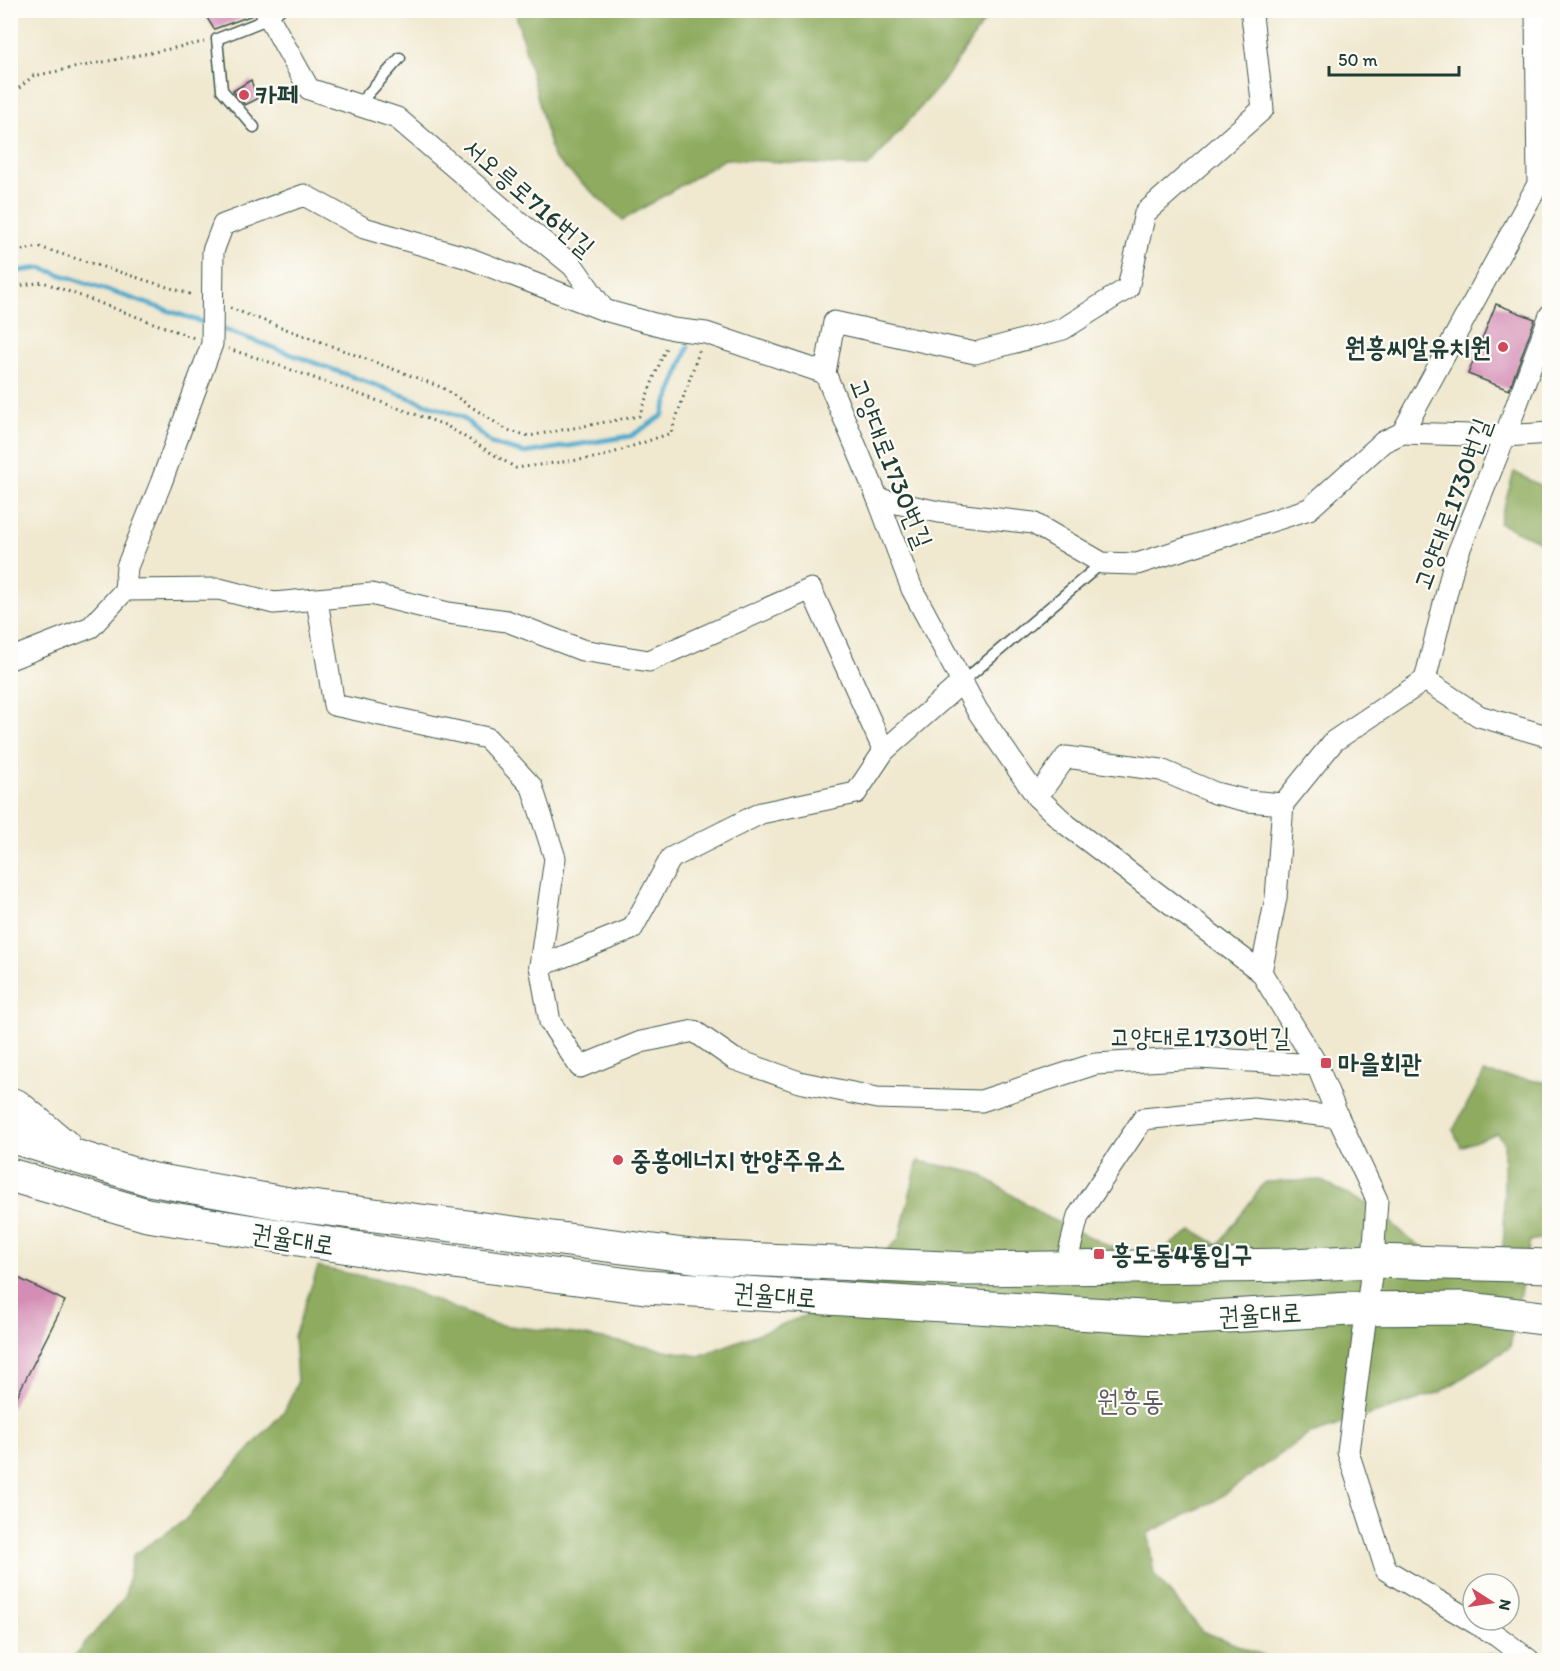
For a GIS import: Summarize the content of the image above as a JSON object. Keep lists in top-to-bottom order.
{
  "streets": {
    "main road": ["권율대로"],
    "street": ["서오릉로716번길", "고양대로1730번길"]
  },
  "crossings": [
    ["서오릉로716번길", "고양대로1730번길"],
    ["고양대로1730번길", "권율대로"]
  ],
  "districts": ["원흥동"],
  "places": {
    "other": ["카페", "원흥씨알유치원", "중흥에너지 한양주유소"],
    "transit": ["마을회관", "흥도동4통입구"]
  },
  "scale_bar": "50 m",
  "north": "right"
}
